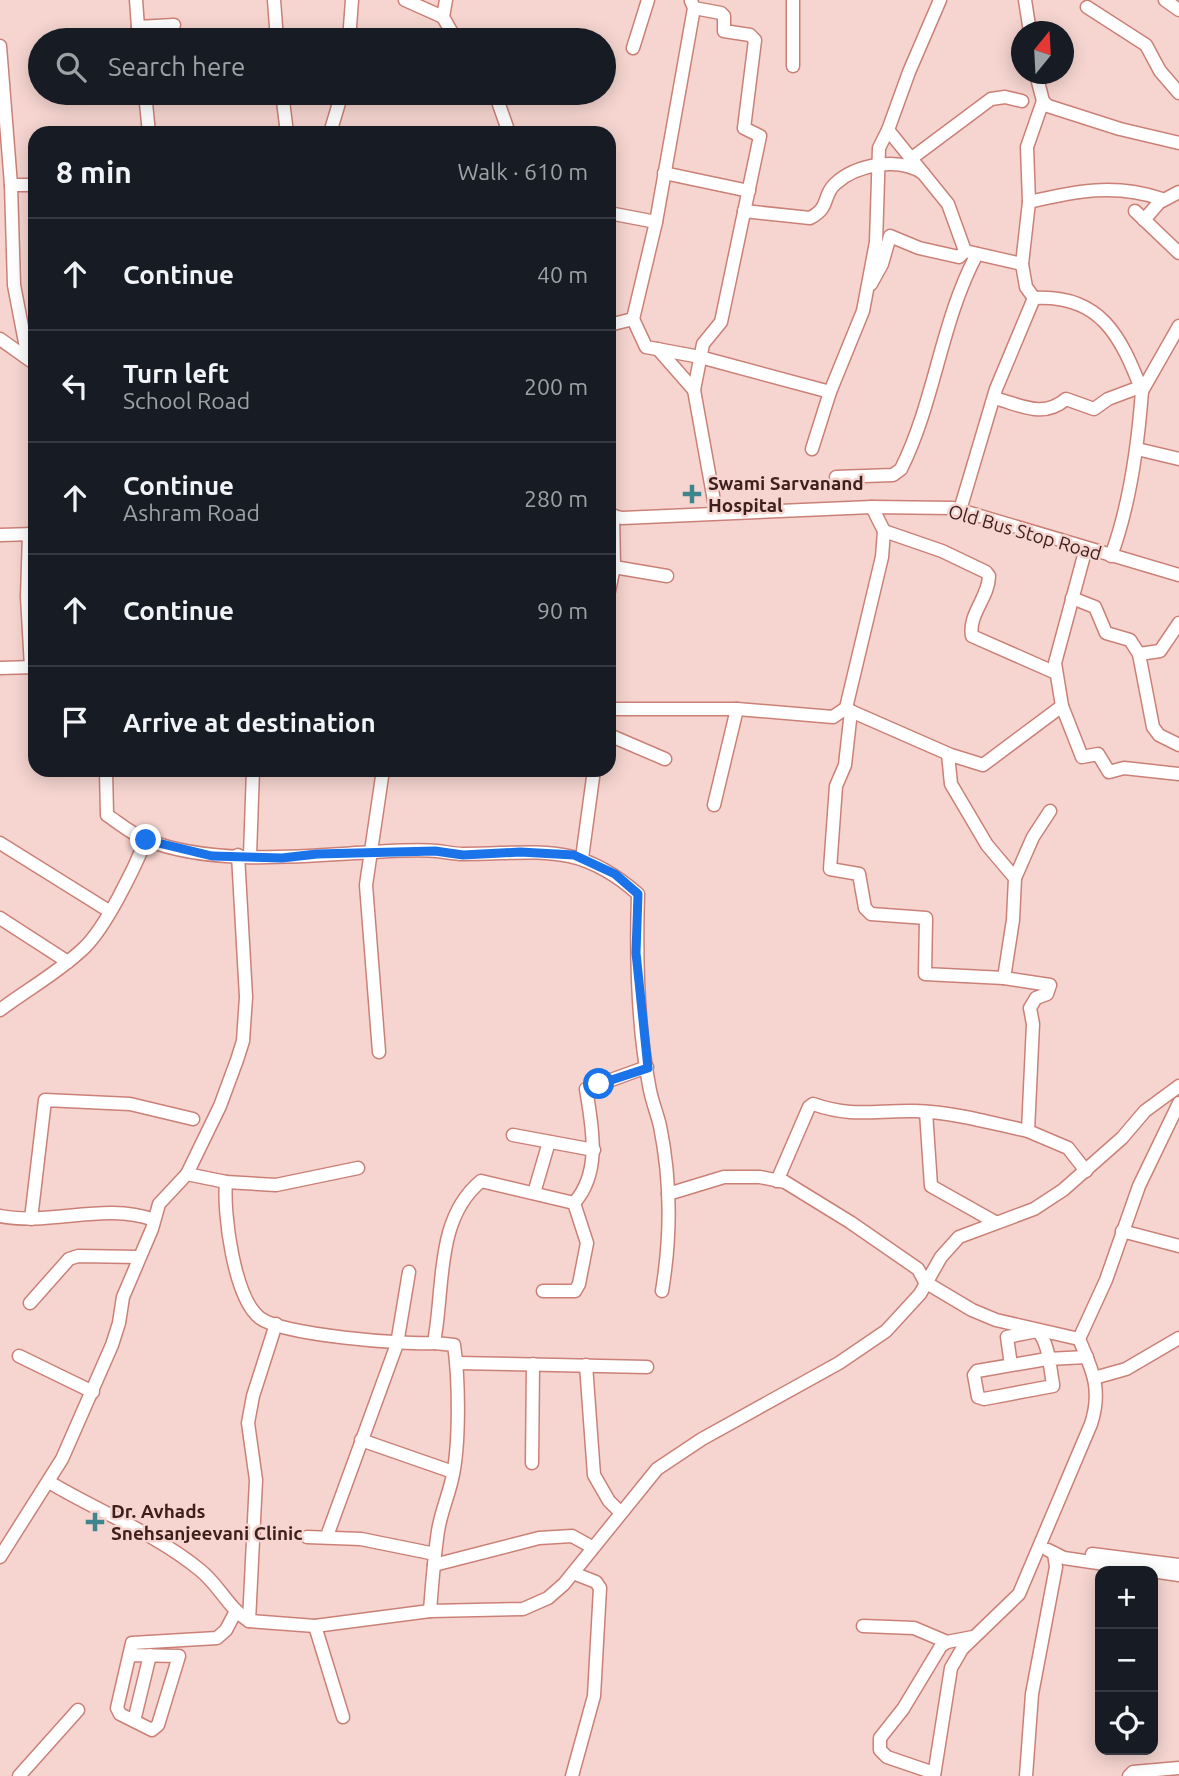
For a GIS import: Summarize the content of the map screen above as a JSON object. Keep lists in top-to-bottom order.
{
  "streets": {
    "street": ["Old Bus Stop Road"]
  },
  "places": {
    "health": ["Swami Sarvanand Hospital", "Dr. Avhads Snehsanjeevani Clinic"]
  },
  "north": "top",
  "page": {
    "search": "Search here",
    "heading": ["8 min", "Walk · 610 m"],
    "list": [
      ["Continue", "40 m"],
      ["Turn left", "School Road", "200 m"],
      ["Continue", "Ashram Road", "280 m"],
      ["Continue", "90 m"],
      "Arrive at destination"
    ],
    "map_buttons": ["+", "−"]
  }
}
